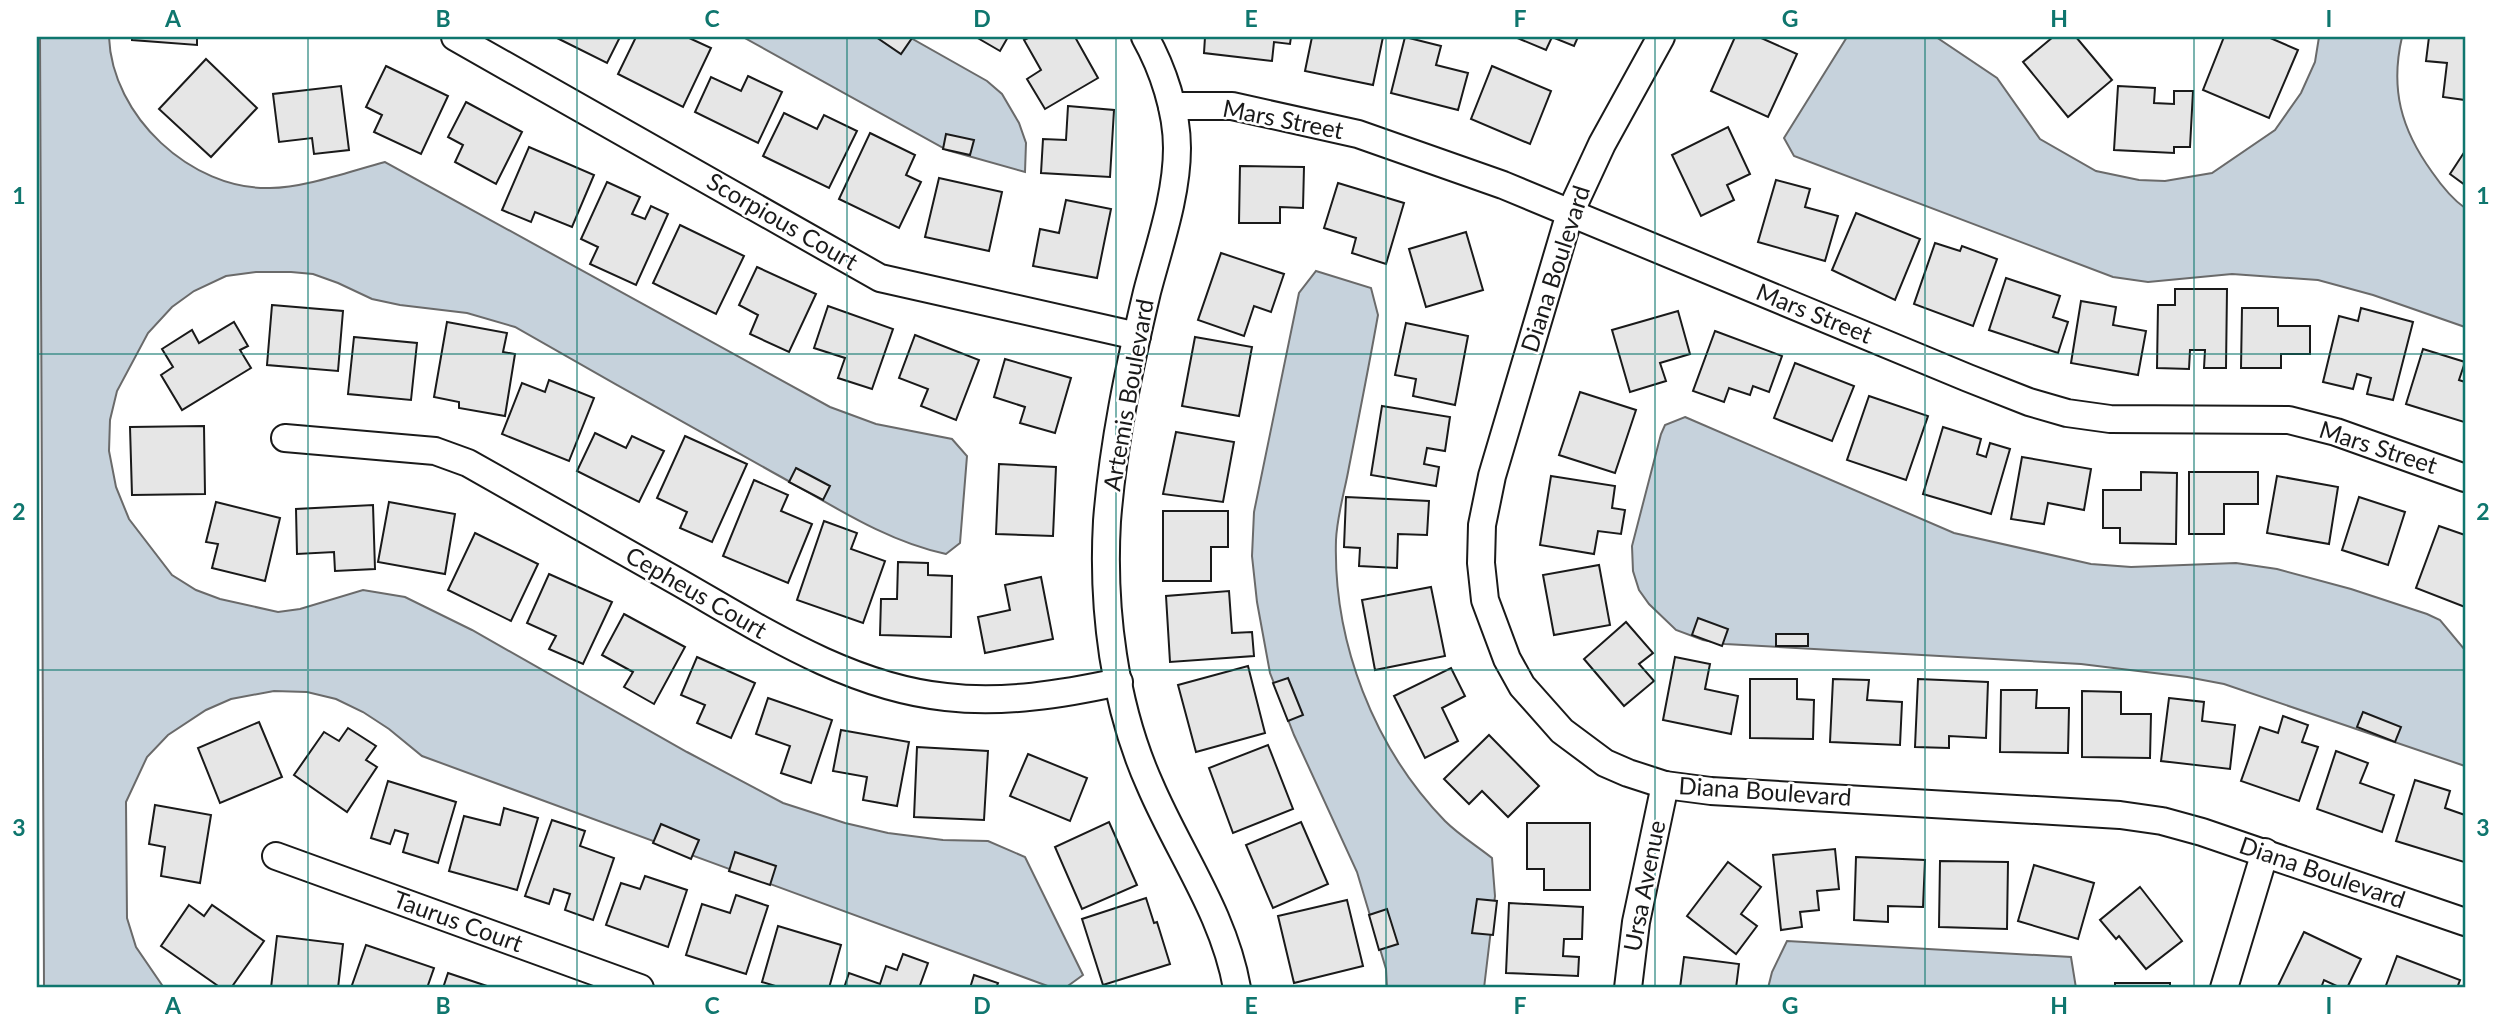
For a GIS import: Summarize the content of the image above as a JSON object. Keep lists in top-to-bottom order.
{
  "streets": {
    "street": [
      "Mars Street",
      "Scorpious Court",
      "Diana Boulevard",
      "Artemis Boulevard",
      "Cepheus Court",
      "Ursa Avenue",
      "Taurus Court"
    ]
  },
  "crossings": [
    ["Mars Street", "Diana Boulevard"],
    ["Mars Street", "Artemis Boulevard"],
    ["Scorpious Court", "Artemis Boulevard"],
    ["Diana Boulevard", "Ursa Avenue"],
    ["Artemis Boulevard", "Cepheus Court"]
  ],
  "grid": {
    "columns": [
      "A",
      "B",
      "C",
      "D",
      "E",
      "F",
      "G",
      "H",
      "I"
    ],
    "rows": ["1", "2", "3"]
  }
}
